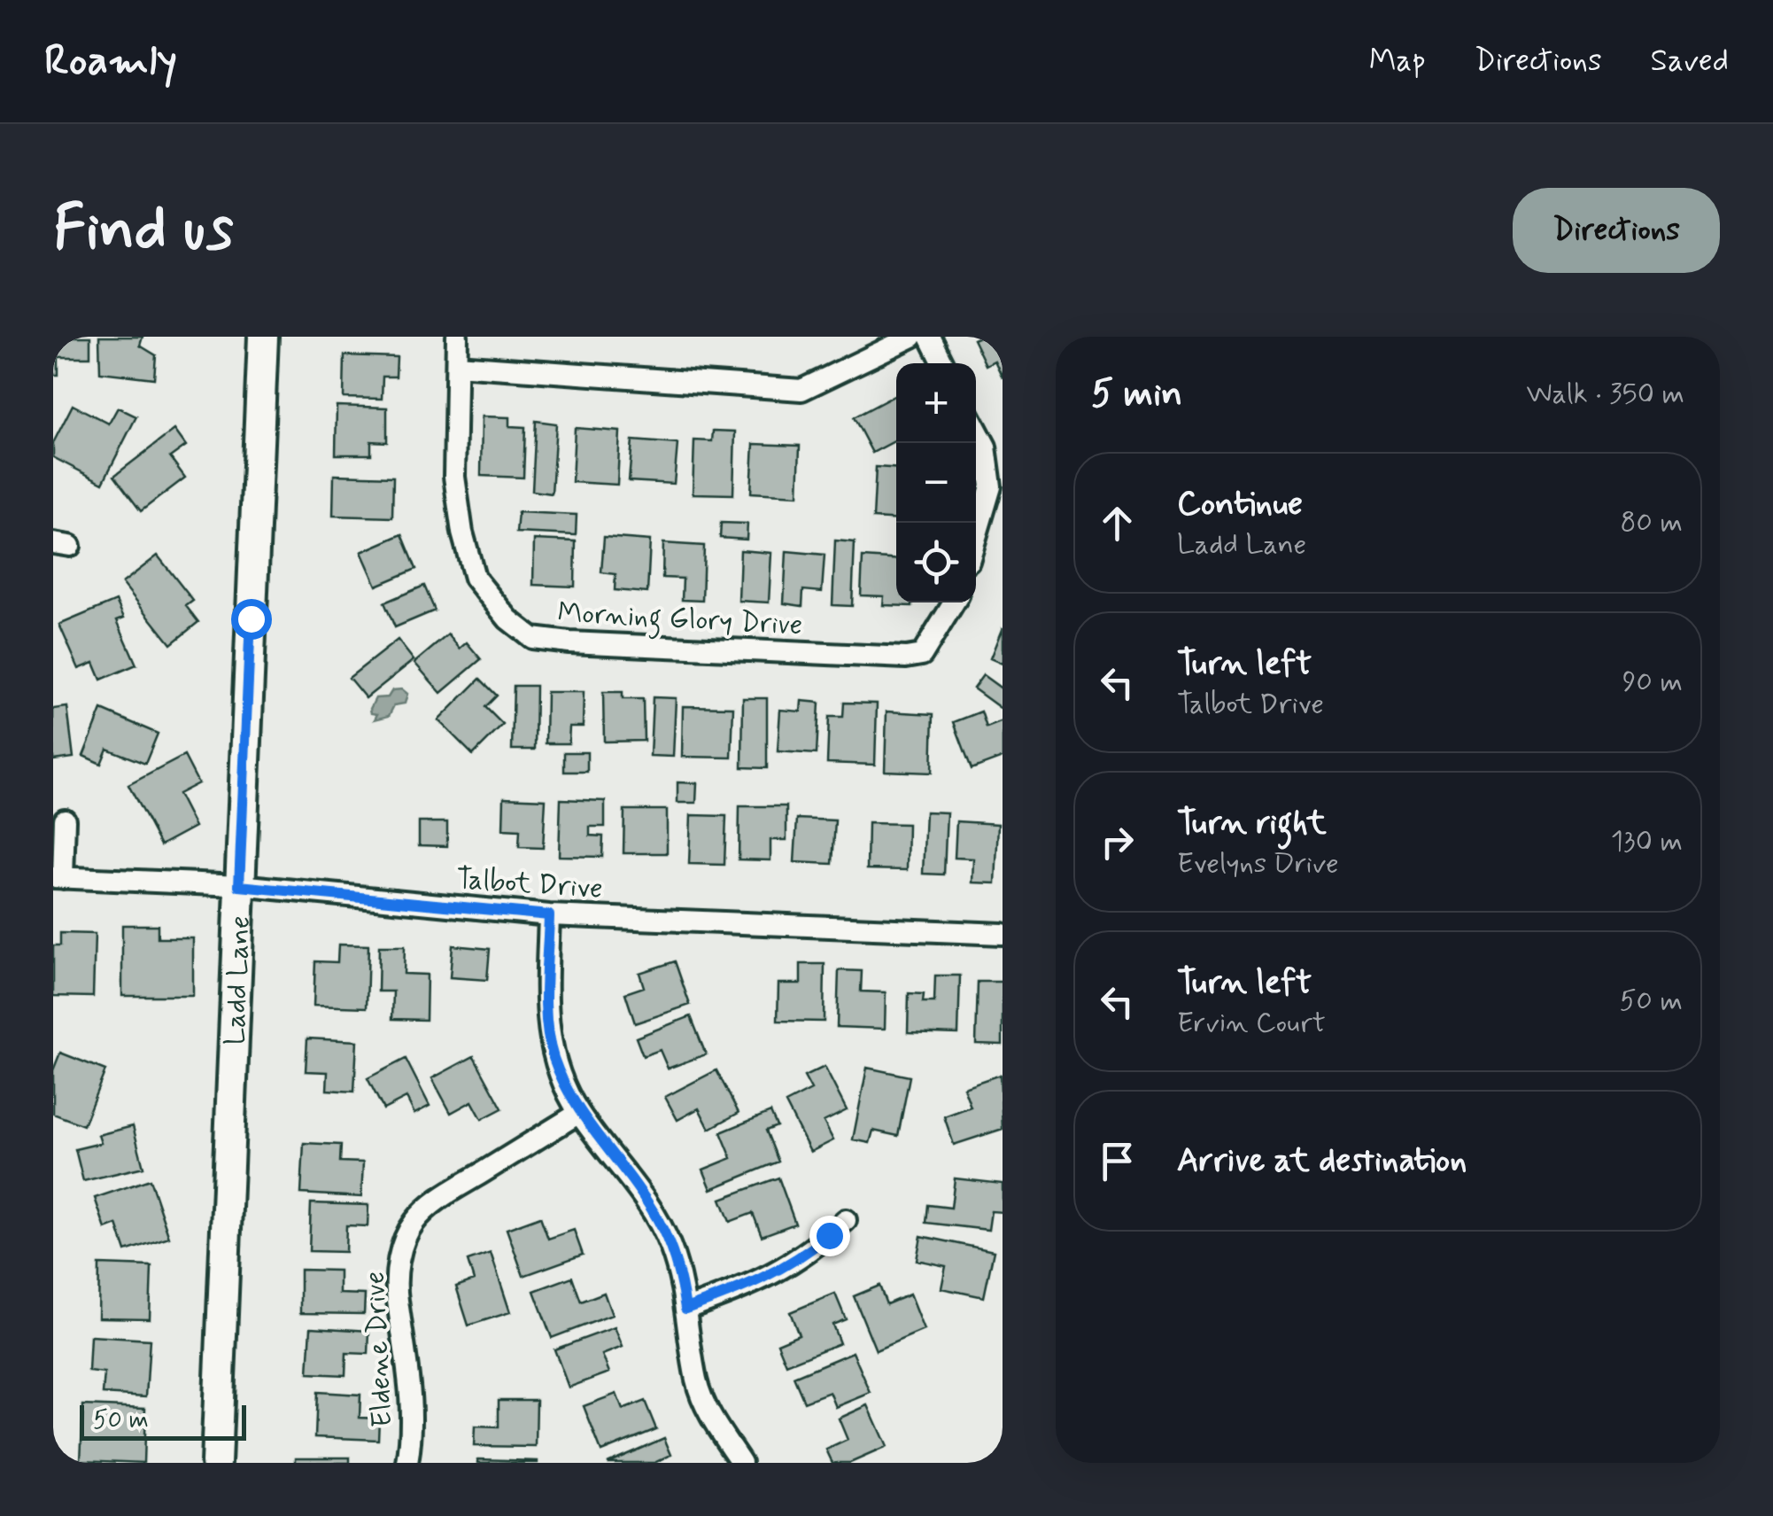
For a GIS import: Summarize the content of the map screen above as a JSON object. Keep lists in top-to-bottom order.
{
  "streets": {
    "street": [
      "Morning Glory Drive",
      "Talbot Drive",
      "Ladd Lane",
      "Eldene Drive"
    ]
  },
  "crossings": [
    ["Talbot Drive", "Ladd Lane"]
  ],
  "scale_bar": "50 m",
  "page": {
    "header": "Roamly",
    "nav": ["Map", "Directions", "Saved"],
    "buttons": "Directions",
    "title": "Find us",
    "heading": ["5 min", "Walk · 350 m"],
    "map_buttons": ["+", "−"],
    "list": [
      ["Continue", "Ladd Lane", "80 m"],
      ["Turn left", "Talbot Drive", "90 m"],
      ["Turn right", "Evelyns Drive", "130 m"],
      ["Turn left", "Ervin Court", "50 m"],
      "Arrive at destination"
    ],
    "scale": "50 m"
  }
}
